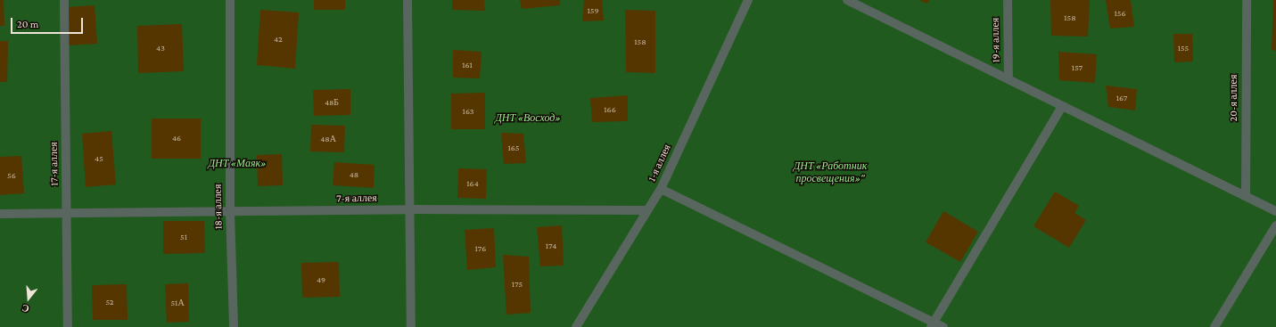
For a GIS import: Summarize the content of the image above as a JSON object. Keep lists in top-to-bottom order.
{
  "streets": {
    "street": [
      "19-я аллея",
      "20-я аллея",
      "1-я аллея",
      "17-я аллея",
      "7-я аллея",
      "18-я аллея"
    ]
  },
  "crossings": [
    ["1-я аллея", "7-я аллея"],
    ["17-я аллея", "7-я аллея"],
    ["7-я аллея", "18-я аллея"]
  ],
  "parks": ["ДНТ «Восход»", "ДНТ «Маяк»", "ДНТ «Работник просвещения»\""],
  "house_numbers": [
    "159",
    "156",
    "158",
    "42",
    "158",
    "43",
    "155",
    "161",
    "157",
    "167",
    "48Б",
    "166",
    "163",
    "46",
    "48А",
    "165",
    "45",
    "48",
    "56",
    "164",
    "51",
    "174",
    "176",
    "49",
    "175",
    "52",
    "51А"
  ],
  "scale_bar": "20 m",
  "north": "bottom"
}
